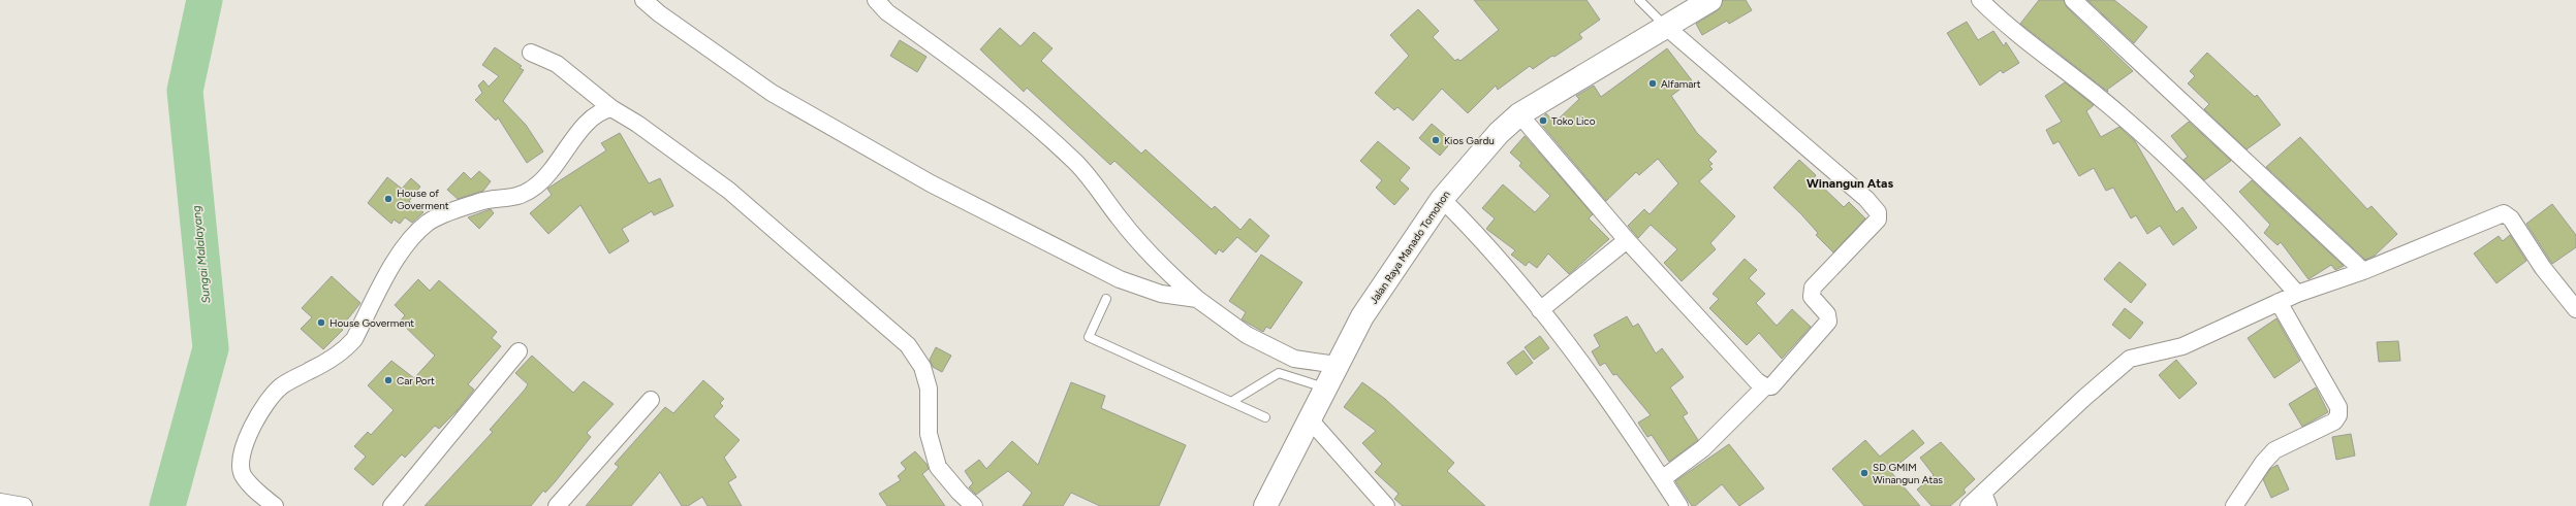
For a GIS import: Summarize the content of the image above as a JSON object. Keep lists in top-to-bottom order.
{
  "streets": {
    "highway": ["Jalan Raya Manado Tomohon"]
  },
  "districts": ["Winangun Atas"],
  "water": ["Sungai Malalayang"],
  "places": [
    "Alfamart",
    "Toko Lico",
    "Kios Gardu",
    "House of Goverment",
    "House Goverment",
    "Car Port",
    "SD GMIM Winangun Atas"
  ]
}
